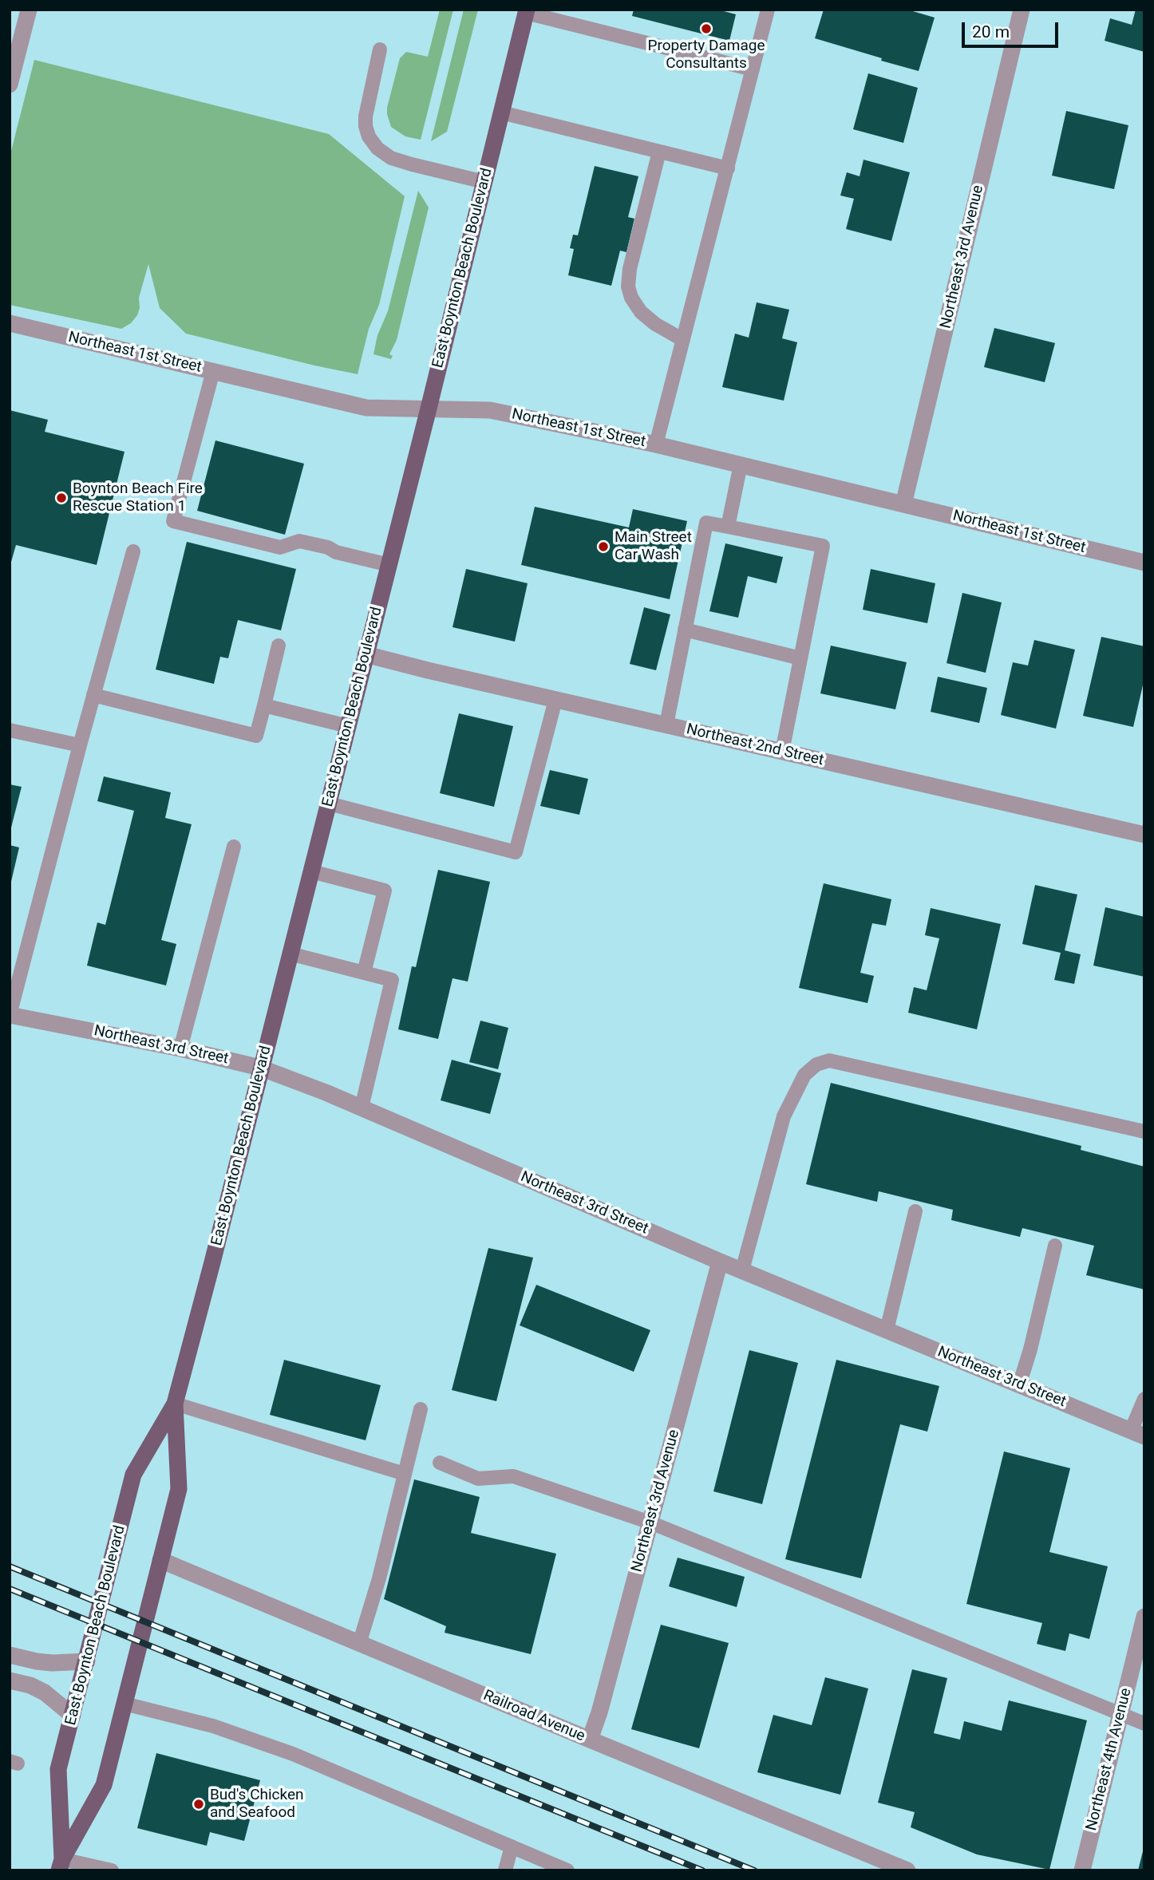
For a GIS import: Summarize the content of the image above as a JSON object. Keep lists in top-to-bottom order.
{
  "streets": {
    "main road": ["East Boynton Beach Boulevard"],
    "street": [
      "Northeast 3rd Avenue",
      "Northeast 1st Street",
      "Northeast 2nd Street",
      "Northeast 3rd Street",
      "Railroad Avenue",
      "Northeast 4th Avenue"
    ]
  },
  "crossings": [
    ["Northeast 3rd Avenue", "Northeast 1st Street"],
    ["Northeast 3rd Avenue", "Northeast 3rd Street"],
    ["Northeast 3rd Avenue", "Railroad Avenue"],
    ["East Boynton Beach Boulevard", "Northeast 1st Street"],
    ["East Boynton Beach Boulevard", "Northeast 2nd Street"],
    ["East Boynton Beach Boulevard", "Northeast 3rd Street"],
    ["East Boynton Beach Boulevard", "Railroad Avenue"]
  ],
  "places": [
    "Property Damage Consultants",
    "Boynton Beach Fire Rescue Station 1",
    "Main Street Car Wash",
    "Bud's Chicken and Seafood"
  ],
  "scale_bar": "20 m"
}
